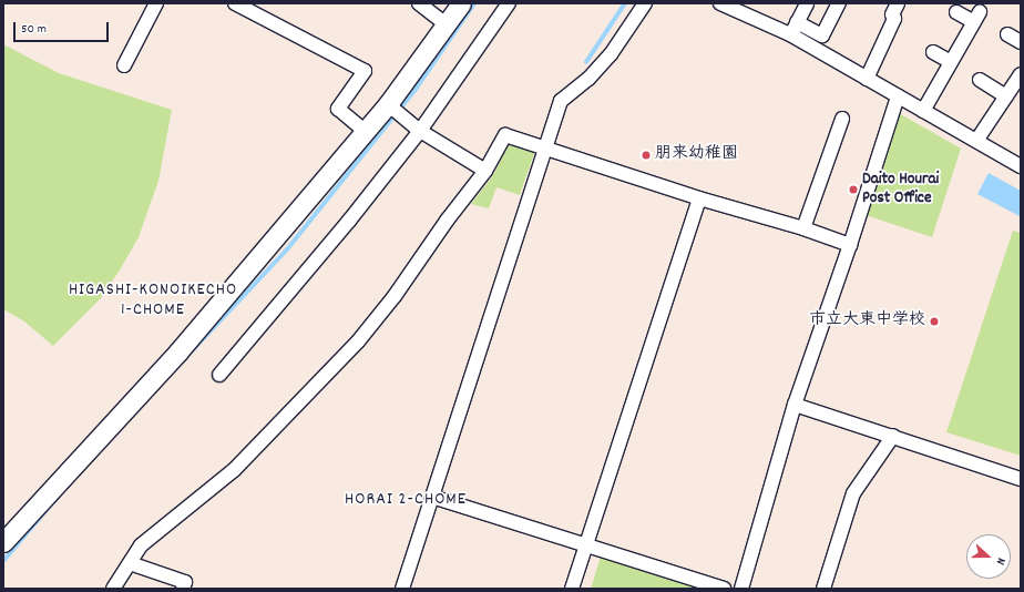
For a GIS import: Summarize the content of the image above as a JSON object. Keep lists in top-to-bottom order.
{
  "districts": ["HIGASHI-KONOIKECHO 1-CHOME", "HORAI 2-CHOME"],
  "places": ["朋来幼稚園", "Daito Hourai Post Office", "市立大東中学校"],
  "scale_bar": "50 m",
  "north": "right"
}
